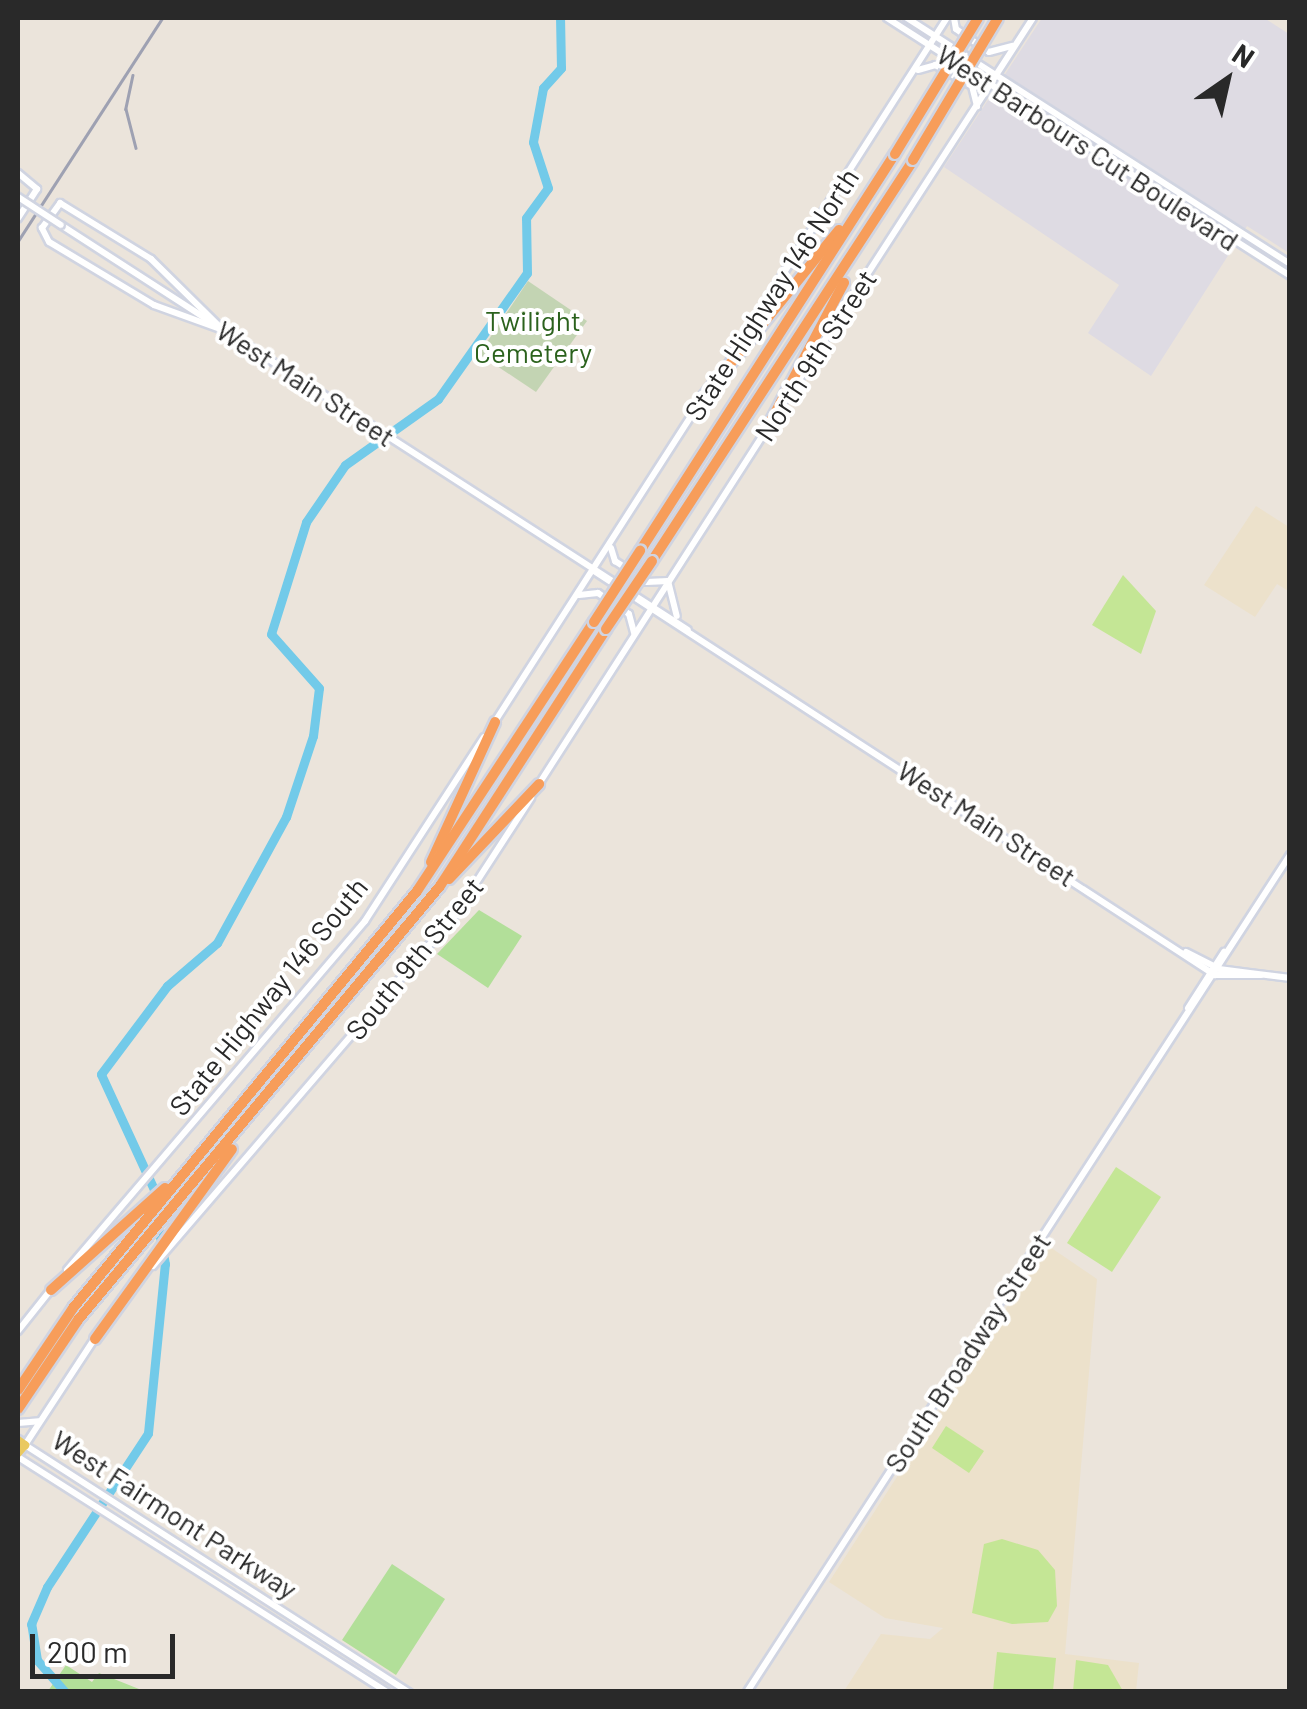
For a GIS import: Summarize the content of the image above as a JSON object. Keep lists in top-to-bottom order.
{
  "streets": {
    "main road": [
      "West Barbours Cut Boulevard",
      "State Highway 146 North",
      "North 9th Street",
      "West Main Street",
      "South 9th Street",
      "State Highway 146 South",
      "South Broadway Street",
      "West Fairmont Parkway"
    ]
  },
  "crossings": [
    ["West Barbours Cut Boulevard", "State Highway 146 North"],
    ["State Highway 146 North", "West Main Street"],
    ["State Highway 146 North", "State Highway 146 South"],
    ["North 9th Street", "West Main Street"],
    ["North 9th Street", "South 9th Street"],
    ["West Main Street", "South 9th Street"],
    ["West Main Street", "State Highway 146 South"],
    ["West Main Street", "South Broadway Street"]
  ],
  "parks": ["Twilight Cemetery"],
  "scale_bar": "200 m",
  "north": "top right"
}
